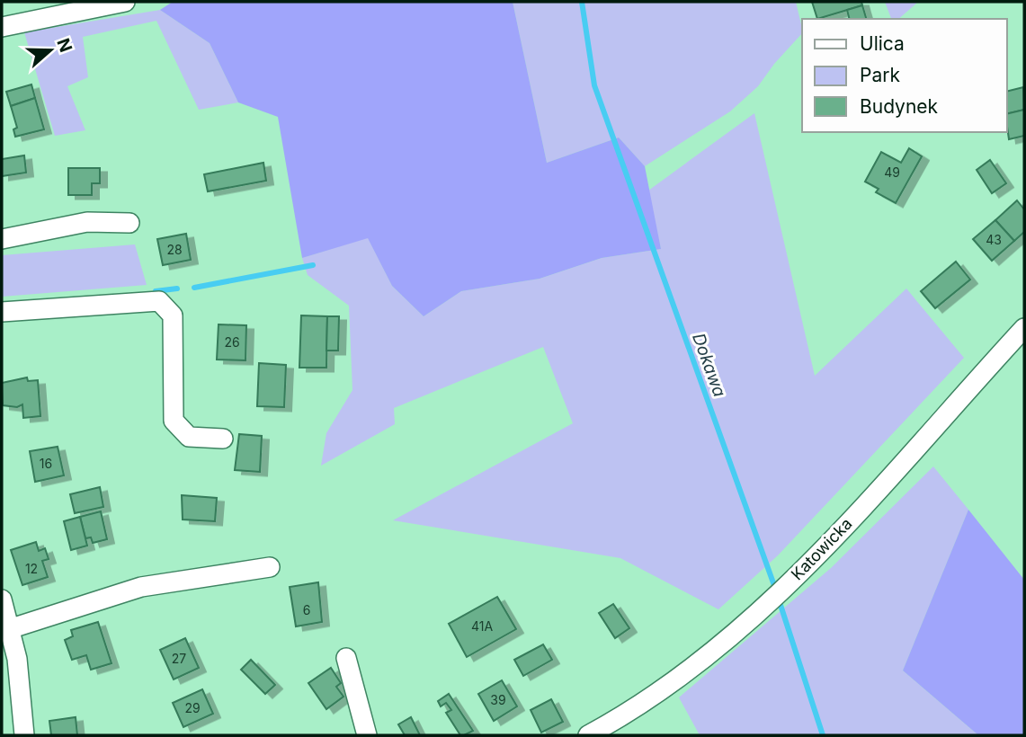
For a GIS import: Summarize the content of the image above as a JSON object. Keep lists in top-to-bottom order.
{
  "streets": {
    "street": ["Katowicka"]
  },
  "water": ["Dokawa"],
  "house_numbers": [
    "49",
    "43",
    "28",
    "26",
    "16",
    "12",
    "6",
    "41A",
    "27",
    "39",
    "29"
  ],
  "legend": ["Ulica", "Park", "Budynek"],
  "north": "right"
}
